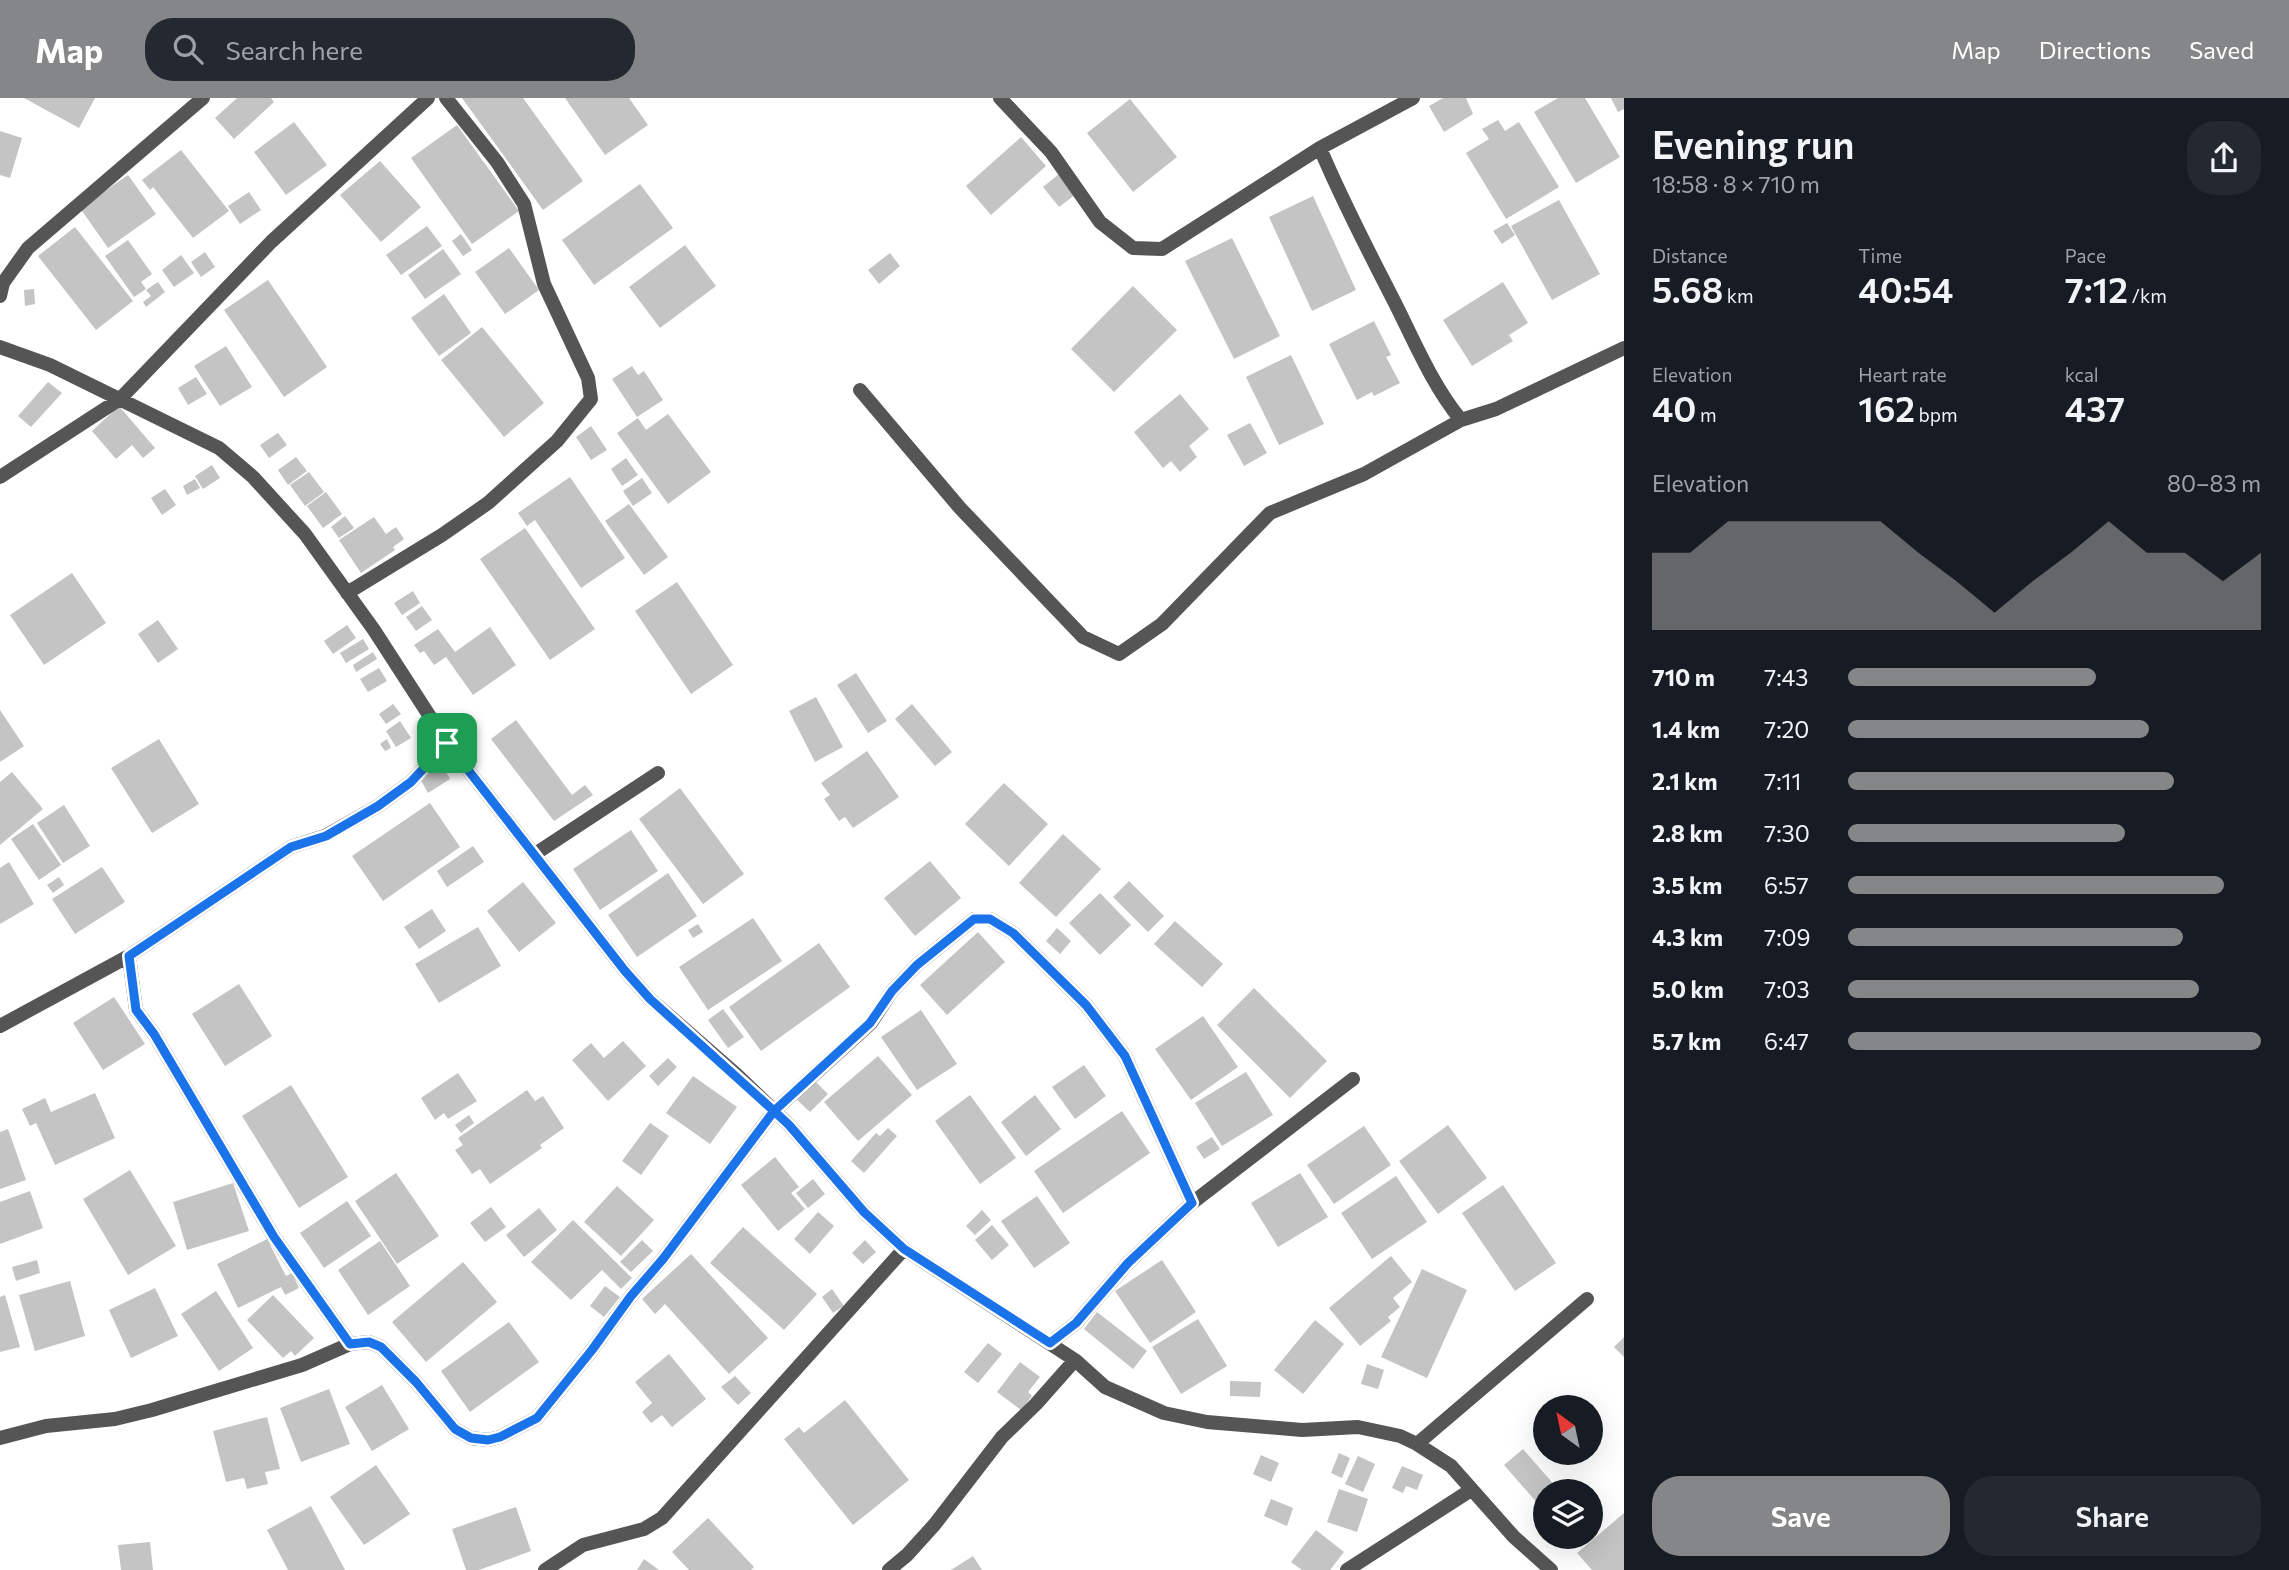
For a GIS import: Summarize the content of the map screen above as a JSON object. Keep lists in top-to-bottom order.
{
  "north": "top left",
  "page": {
    "header": "Map",
    "search": "Search here",
    "nav": ["Map", "Directions", "Saved"],
    "heading": ["Evening run", "18:58 · 8 × 710 m"],
    "stats": [
      ["Distance", "5.68 km"],
      ["Time", "40:54"],
      ["Pace", "7:12 /km"],
      ["Elevation", "40 m"],
      ["Heart rate", "162 bpm"],
      ["kcal", "437"]
    ],
    "chart": ["Elevation", "80–83 m"],
    "list": [
      {
        "name": "710 m",
        "note": "7:43"
      },
      {
        "name": "1.4 km",
        "note": "7:20"
      },
      {
        "name": "2.1 km",
        "note": "7:11"
      },
      {
        "name": "2.8 km",
        "note": "7:30"
      },
      {
        "name": "3.5 km",
        "note": "6:57"
      },
      {
        "name": "4.3 km",
        "note": "7:09"
      },
      {
        "name": "5.0 km",
        "note": "7:03"
      },
      {
        "name": "5.7 km",
        "note": "6:47"
      }
    ],
    "buttons": ["Save", "Share"]
  }
}
